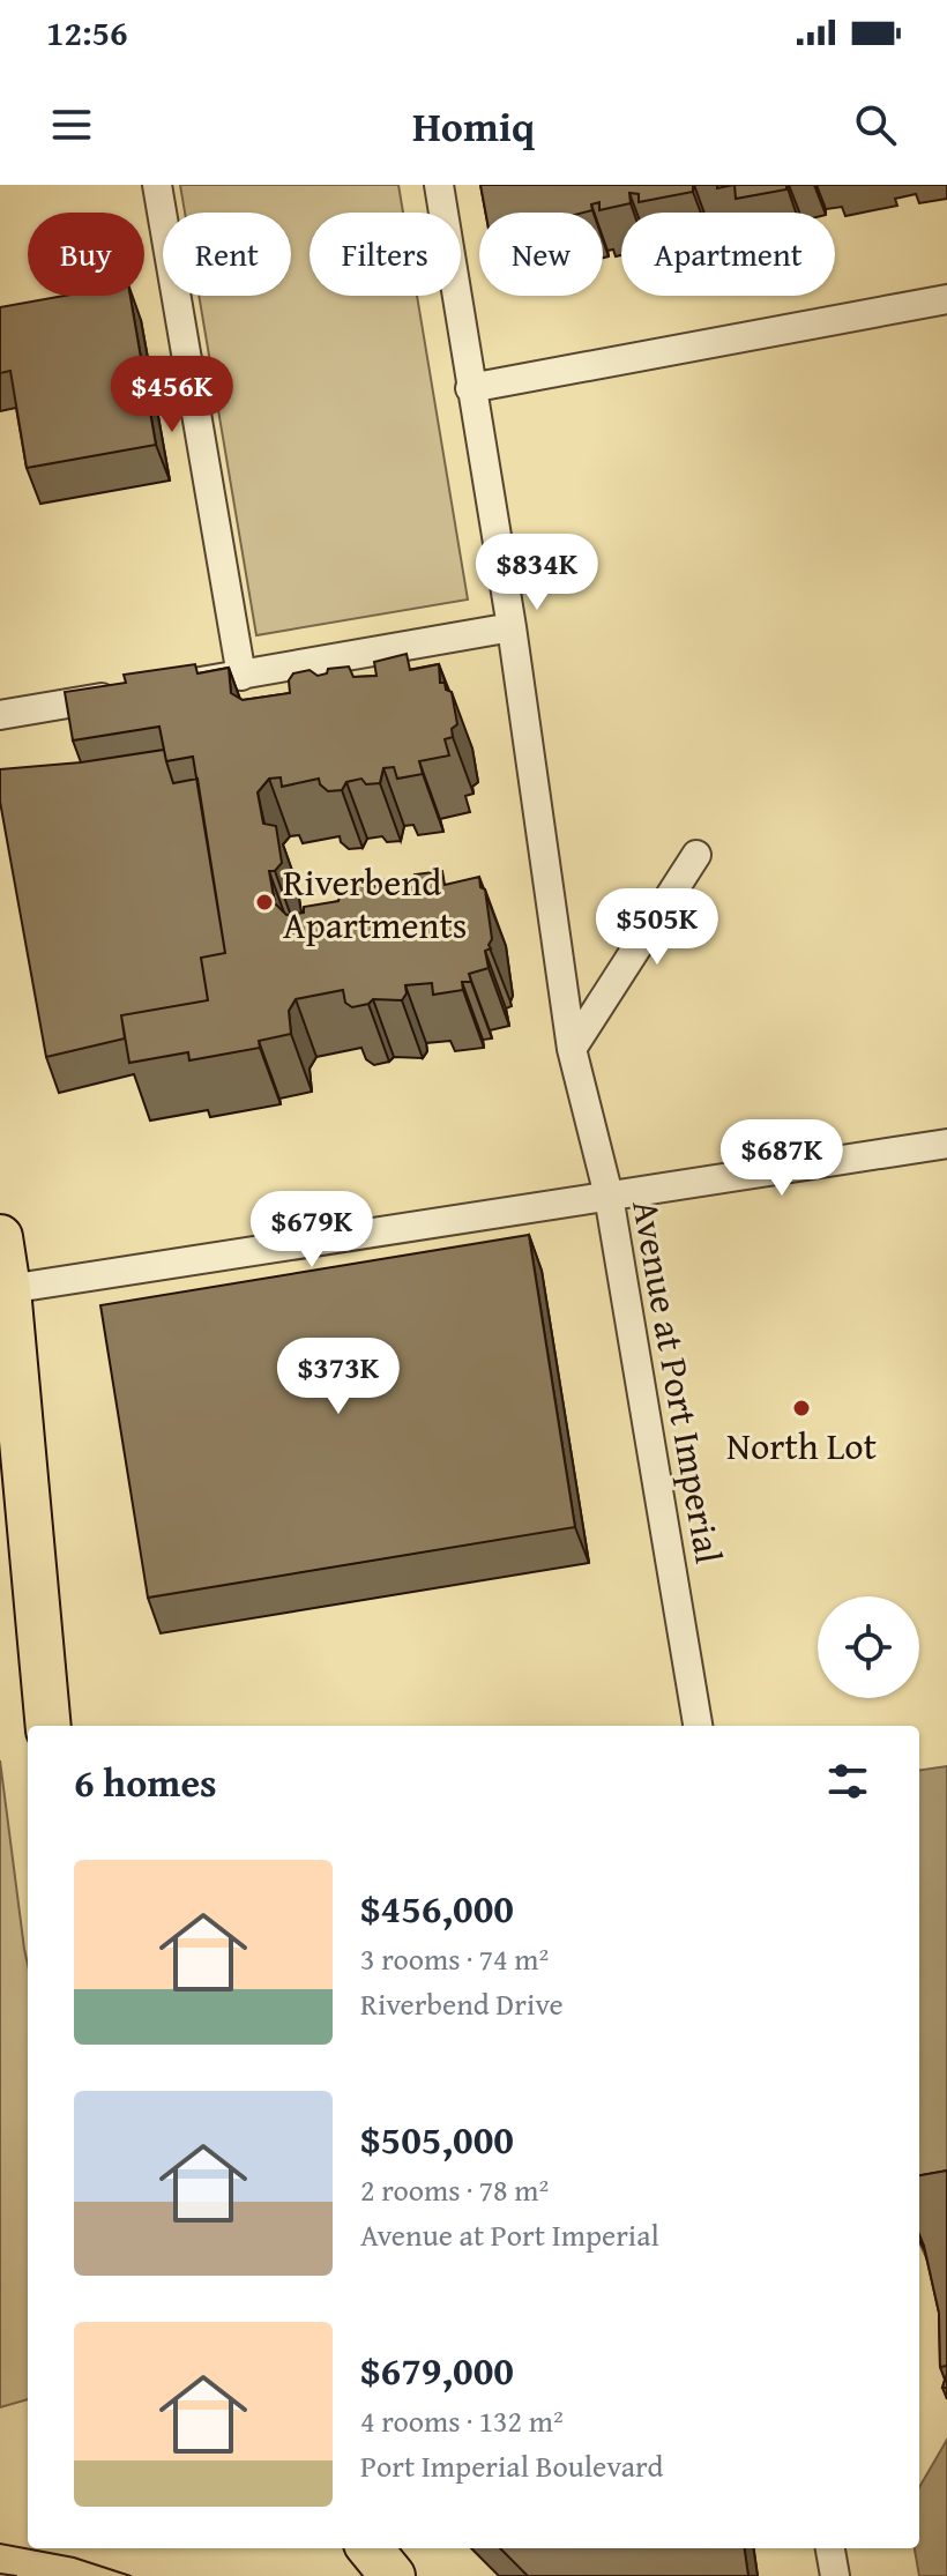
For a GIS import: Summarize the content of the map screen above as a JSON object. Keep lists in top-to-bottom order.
{
  "streets": {
    "street": ["Avenue at Port Imperial"]
  },
  "places": ["Riverbend Apartments", "North Lot"],
  "page": {
    "status": "12:56",
    "header": "Homiq",
    "chip": [
      "Buy",
      "Rent",
      "Filters",
      "New",
      "Apartment"
    ],
    "price": [
      "$456K",
      "$834K",
      "$505K",
      "$687K",
      "$679K",
      "$373K"
    ],
    "heading": "6 homes",
    "list": [
      {
        "name": "$456,000",
        "note": "3 rooms · 74 m² · Riverbend Drive"
      },
      {
        "name": "$505,000",
        "note": "2 rooms · 78 m² · Avenue at Port Imperial"
      },
      {
        "name": "$679,000",
        "note": "4 rooms · 132 m² · Port Imperial Boulevard"
      }
    ]
  }
}
